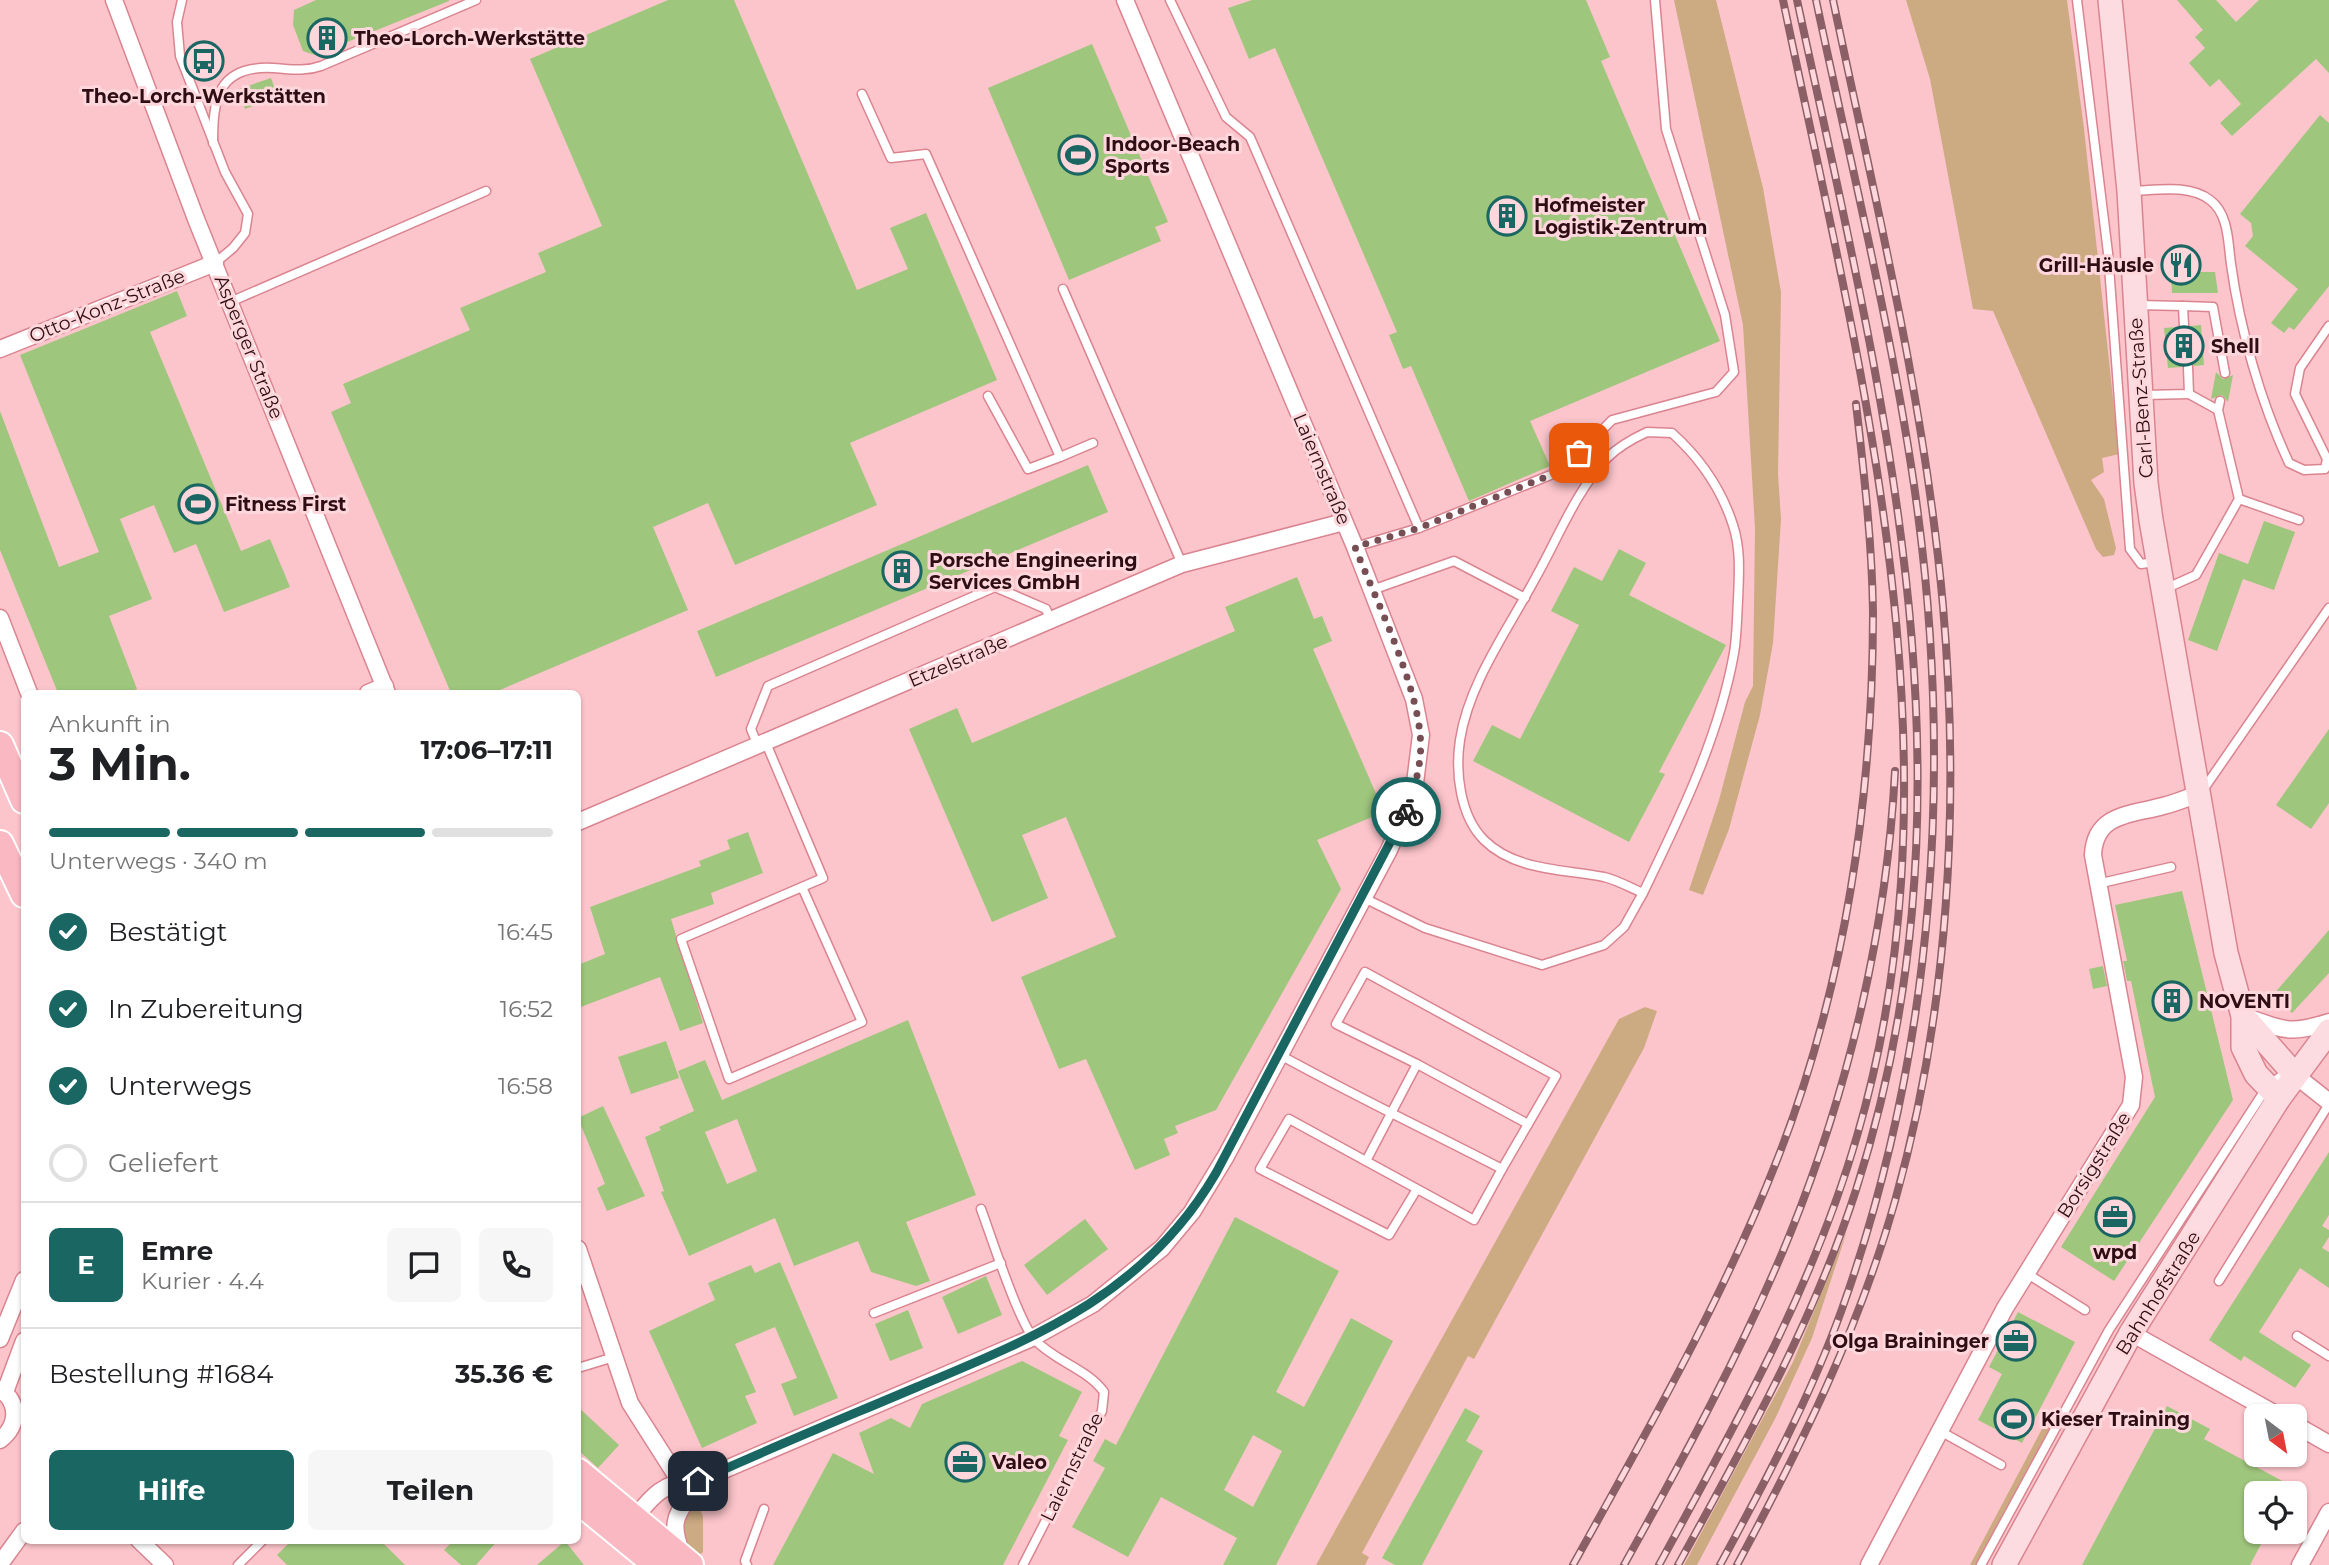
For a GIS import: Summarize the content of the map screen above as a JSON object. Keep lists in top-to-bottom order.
{
  "streets": {
    "street": [
      "Otto-Konz-Straße",
      "Asperger Straße",
      "Carl-Benz-Straße",
      "Laiernstraße",
      "Etzelstraße",
      "Borsigstraße",
      "Bahnhofstraße"
    ]
  },
  "crossings": [
    ["Otto-Konz-Straße", "Asperger Straße"],
    ["Carl-Benz-Straße", "Borsigstraße"],
    ["Carl-Benz-Straße", "Bahnhofstraße"],
    ["Laiernstraße", "Etzelstraße"]
  ],
  "places": {
    "building": [
      "Theo-Lorch-Werkstätte",
      "Hofmeister Logistik-Zentrum",
      "Shell",
      "Porsche Engineering Services GmbH",
      "NOVENTI"
    ],
    "bus stop": ["Theo-Lorch-Werkstätten"],
    "sports": ["Indoor-Beach Sports", "Fitness First", "Kieser Training"],
    "restaurant": ["Grill-Häusle"],
    "office": ["wpd", "Olga Braininger", "Valeo"]
  },
  "north": "bottom right",
  "page": {
    "heading": ["3 Min.", "Ankunft in", "17:06–17:11"],
    "panel": [
      "Emre",
      "Kurier · 4.4",
      "Bestellung #1684",
      "35.36 €"
    ],
    "bar": "Unterwegs · 340 m",
    "list": [
      ["Bestätigt", "16:45"],
      ["In Zubereitung", "16:52"],
      ["Unterwegs", "16:58"],
      "Geliefert"
    ],
    "round": "E",
    "buttons": ["Hilfe", "Teilen"]
  }
}
